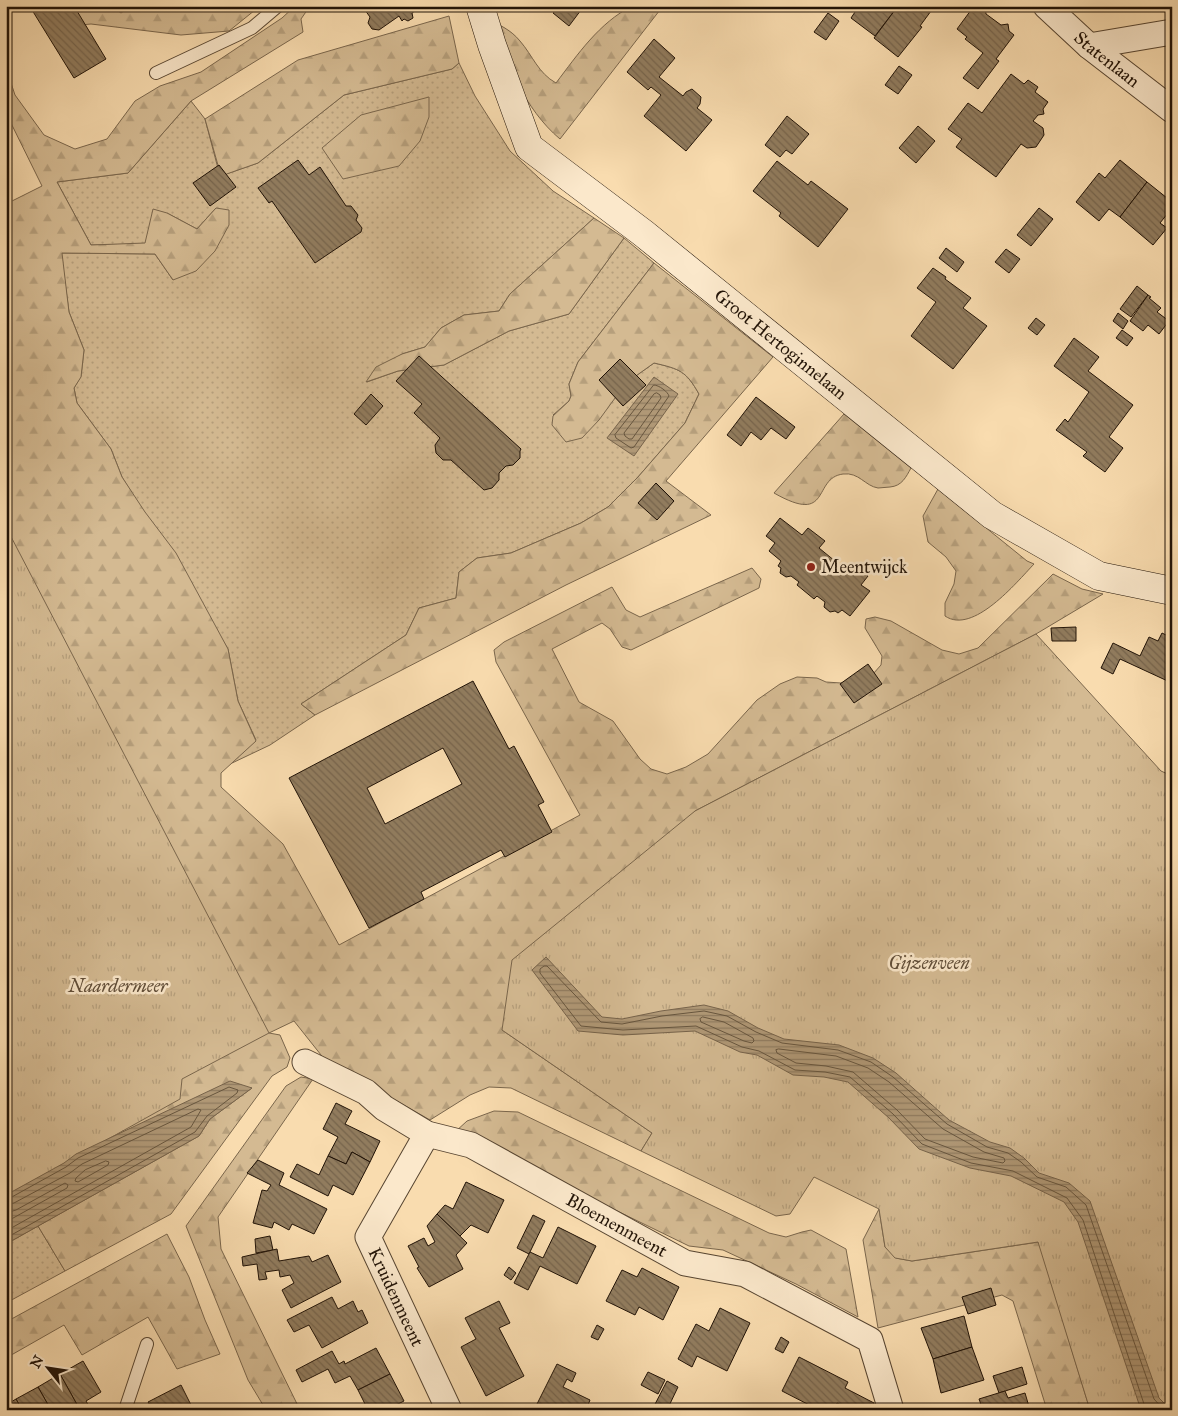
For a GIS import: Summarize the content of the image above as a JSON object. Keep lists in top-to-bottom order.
{
  "streets": {
    "main road": ["Groot Hertoginnelaan"],
    "street": ["Statenlaan", "Bloemenmeent", "Kruidenmeent"]
  },
  "crossings": [
    ["Bloemenmeent", "Kruidenmeent"]
  ],
  "parks": ["Gijzenveen", "Naardermeer"],
  "places": ["Meentwijck"],
  "north": "top left"
}
